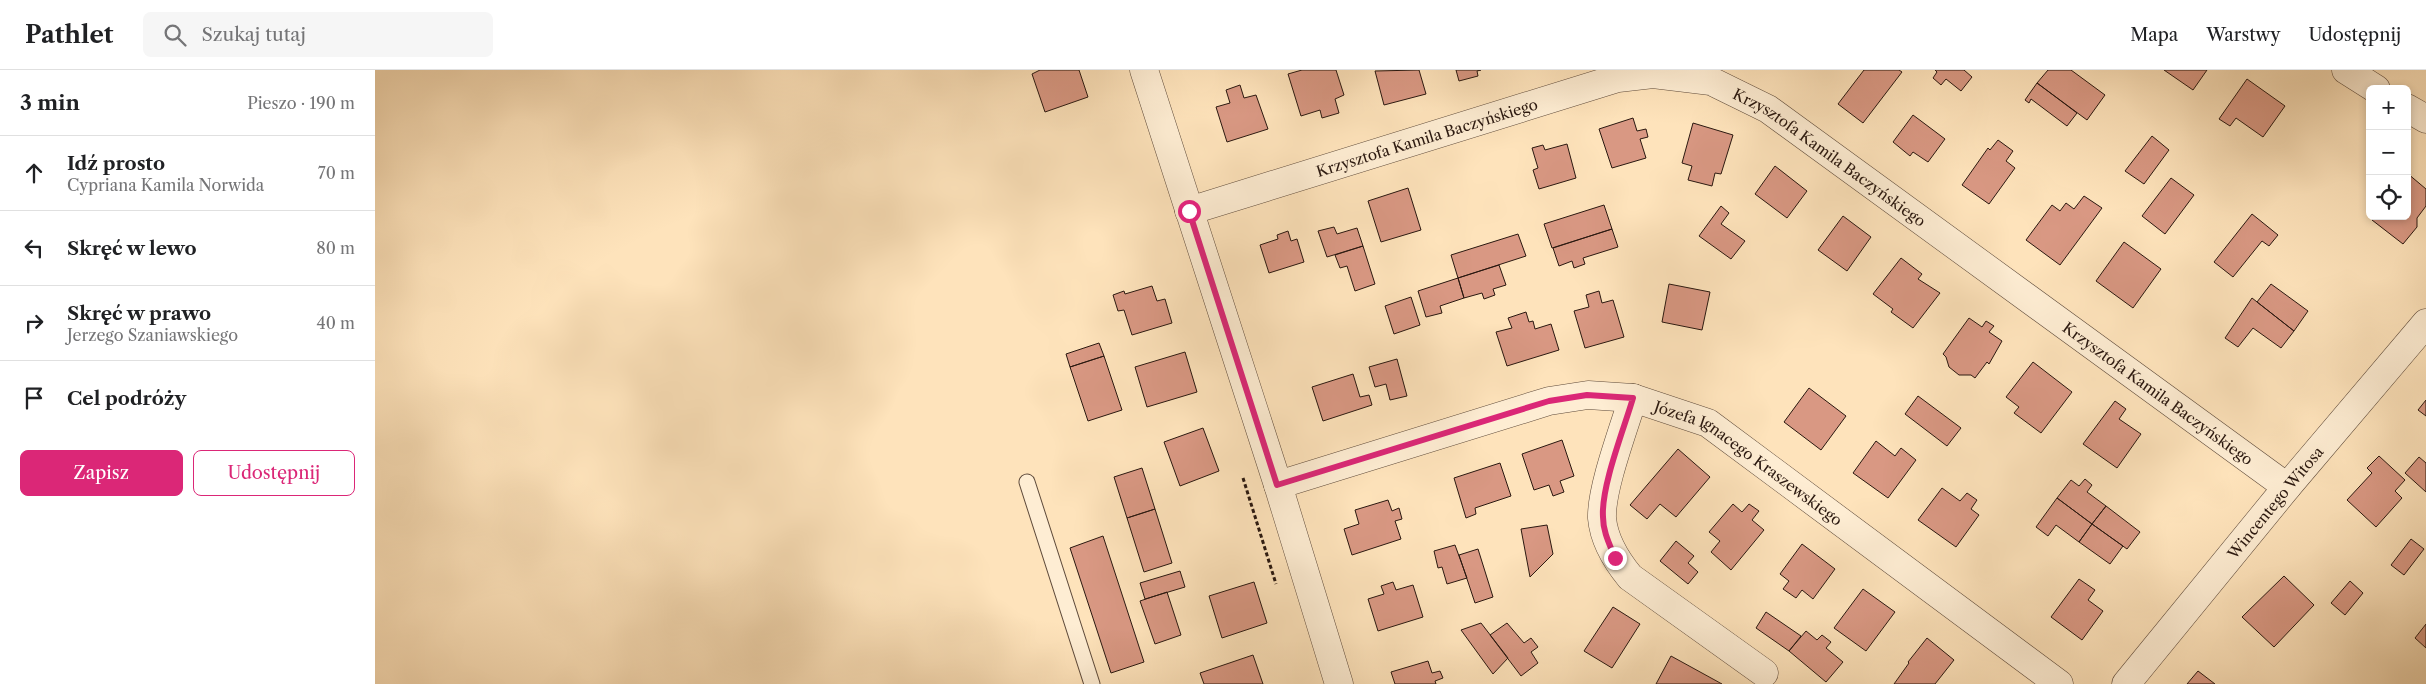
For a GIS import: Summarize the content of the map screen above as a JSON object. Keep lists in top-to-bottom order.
{
  "streets": {
    "street": ["Krzysztofa Kamila Baczyńskiego", "Józefa Ignacego Kraszewskiego", "Wincentego Witosa"]
  },
  "crossings": [
    ["Krzysztofa Kamila Baczyńskiego", "Wincentego Witosa"]
  ],
  "page": {
    "header": "Pathlet",
    "search": "Szukaj tutaj",
    "nav": ["Mapa", "Warstwy", "Udostępnij"],
    "heading": ["3 min", "Pieszo · 190 m"],
    "map_buttons": ["+", "−"],
    "list": [
      ["Idź prosto", "Cypriana Kamila Norwida", "70 m"],
      ["Skręć w lewo", "80 m"],
      ["Skręć w prawo", "Jerzego Szaniawskiego", "40 m"],
      "Cel podróży"
    ],
    "buttons": ["Zapisz", "Udostępnij"]
  }
}
